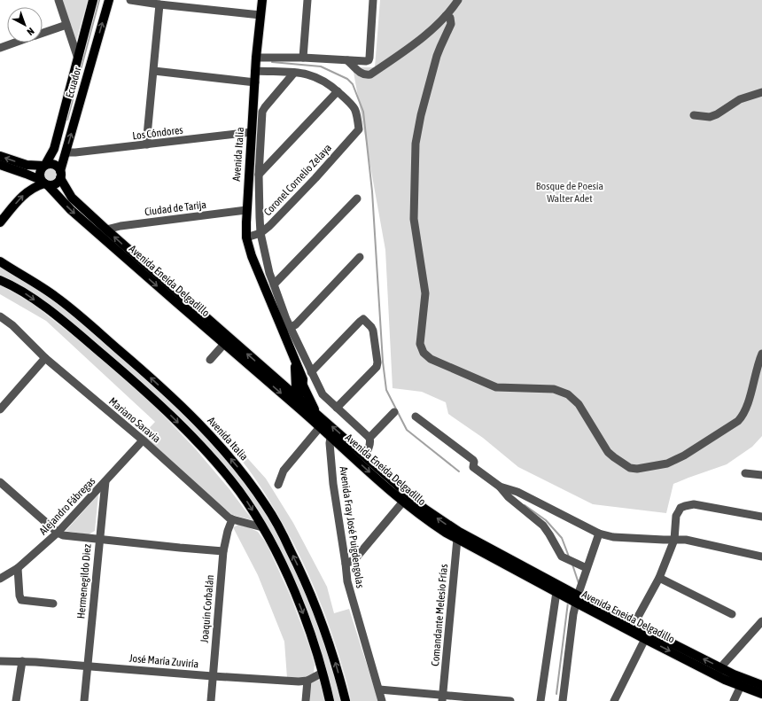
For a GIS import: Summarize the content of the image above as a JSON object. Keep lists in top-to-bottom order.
{
  "streets": {
    "main road": ["Ecuador", "Avenida Italia", "Avenida Eneida Delgadillo"],
    "street": [
      "Los Cóndores",
      "Coronel Cornelio Zelaya",
      "Ciudad de Tarija",
      "Mariano Saravia",
      "Alejandro Fábregas",
      "Avenida Fray José Puigdengolas",
      "Hermenegildo Diez",
      "Joaquín Corbalán",
      "Comandante Melesio Frías",
      "José María Zuviría"
    ]
  },
  "crossings": [
    ["Ecuador", "Los Cóndores"],
    ["Ecuador", "Avenida Eneida Delgadillo"],
    ["Los Cóndores", "Avenida Italia"],
    ["Avenida Italia", "Coronel Cornelio Zelaya"],
    ["Avenida Italia", "Ciudad de Tarija"],
    ["Avenida Italia", "Avenida Eneida Delgadillo"],
    ["Ciudad de Tarija", "Avenida Eneida Delgadillo"],
    ["Avenida Eneida Delgadillo", "Avenida Fray José Puigdengolas"],
    ["Avenida Eneida Delgadillo", "Comandante Melesio Frías"],
    ["Mariano Saravia", "Alejandro Fábregas"],
    ["Mariano Saravia", "Joaquín Corbalán"],
    ["Alejandro Fábregas", "Hermenegildo Diez"],
    ["Hermenegildo Diez", "José María Zuviría"],
    ["Joaquín Corbalán", "José María Zuviría"]
  ],
  "parks": ["Bosque de Poesía Walter Adet"],
  "north": "bottom right"
}
